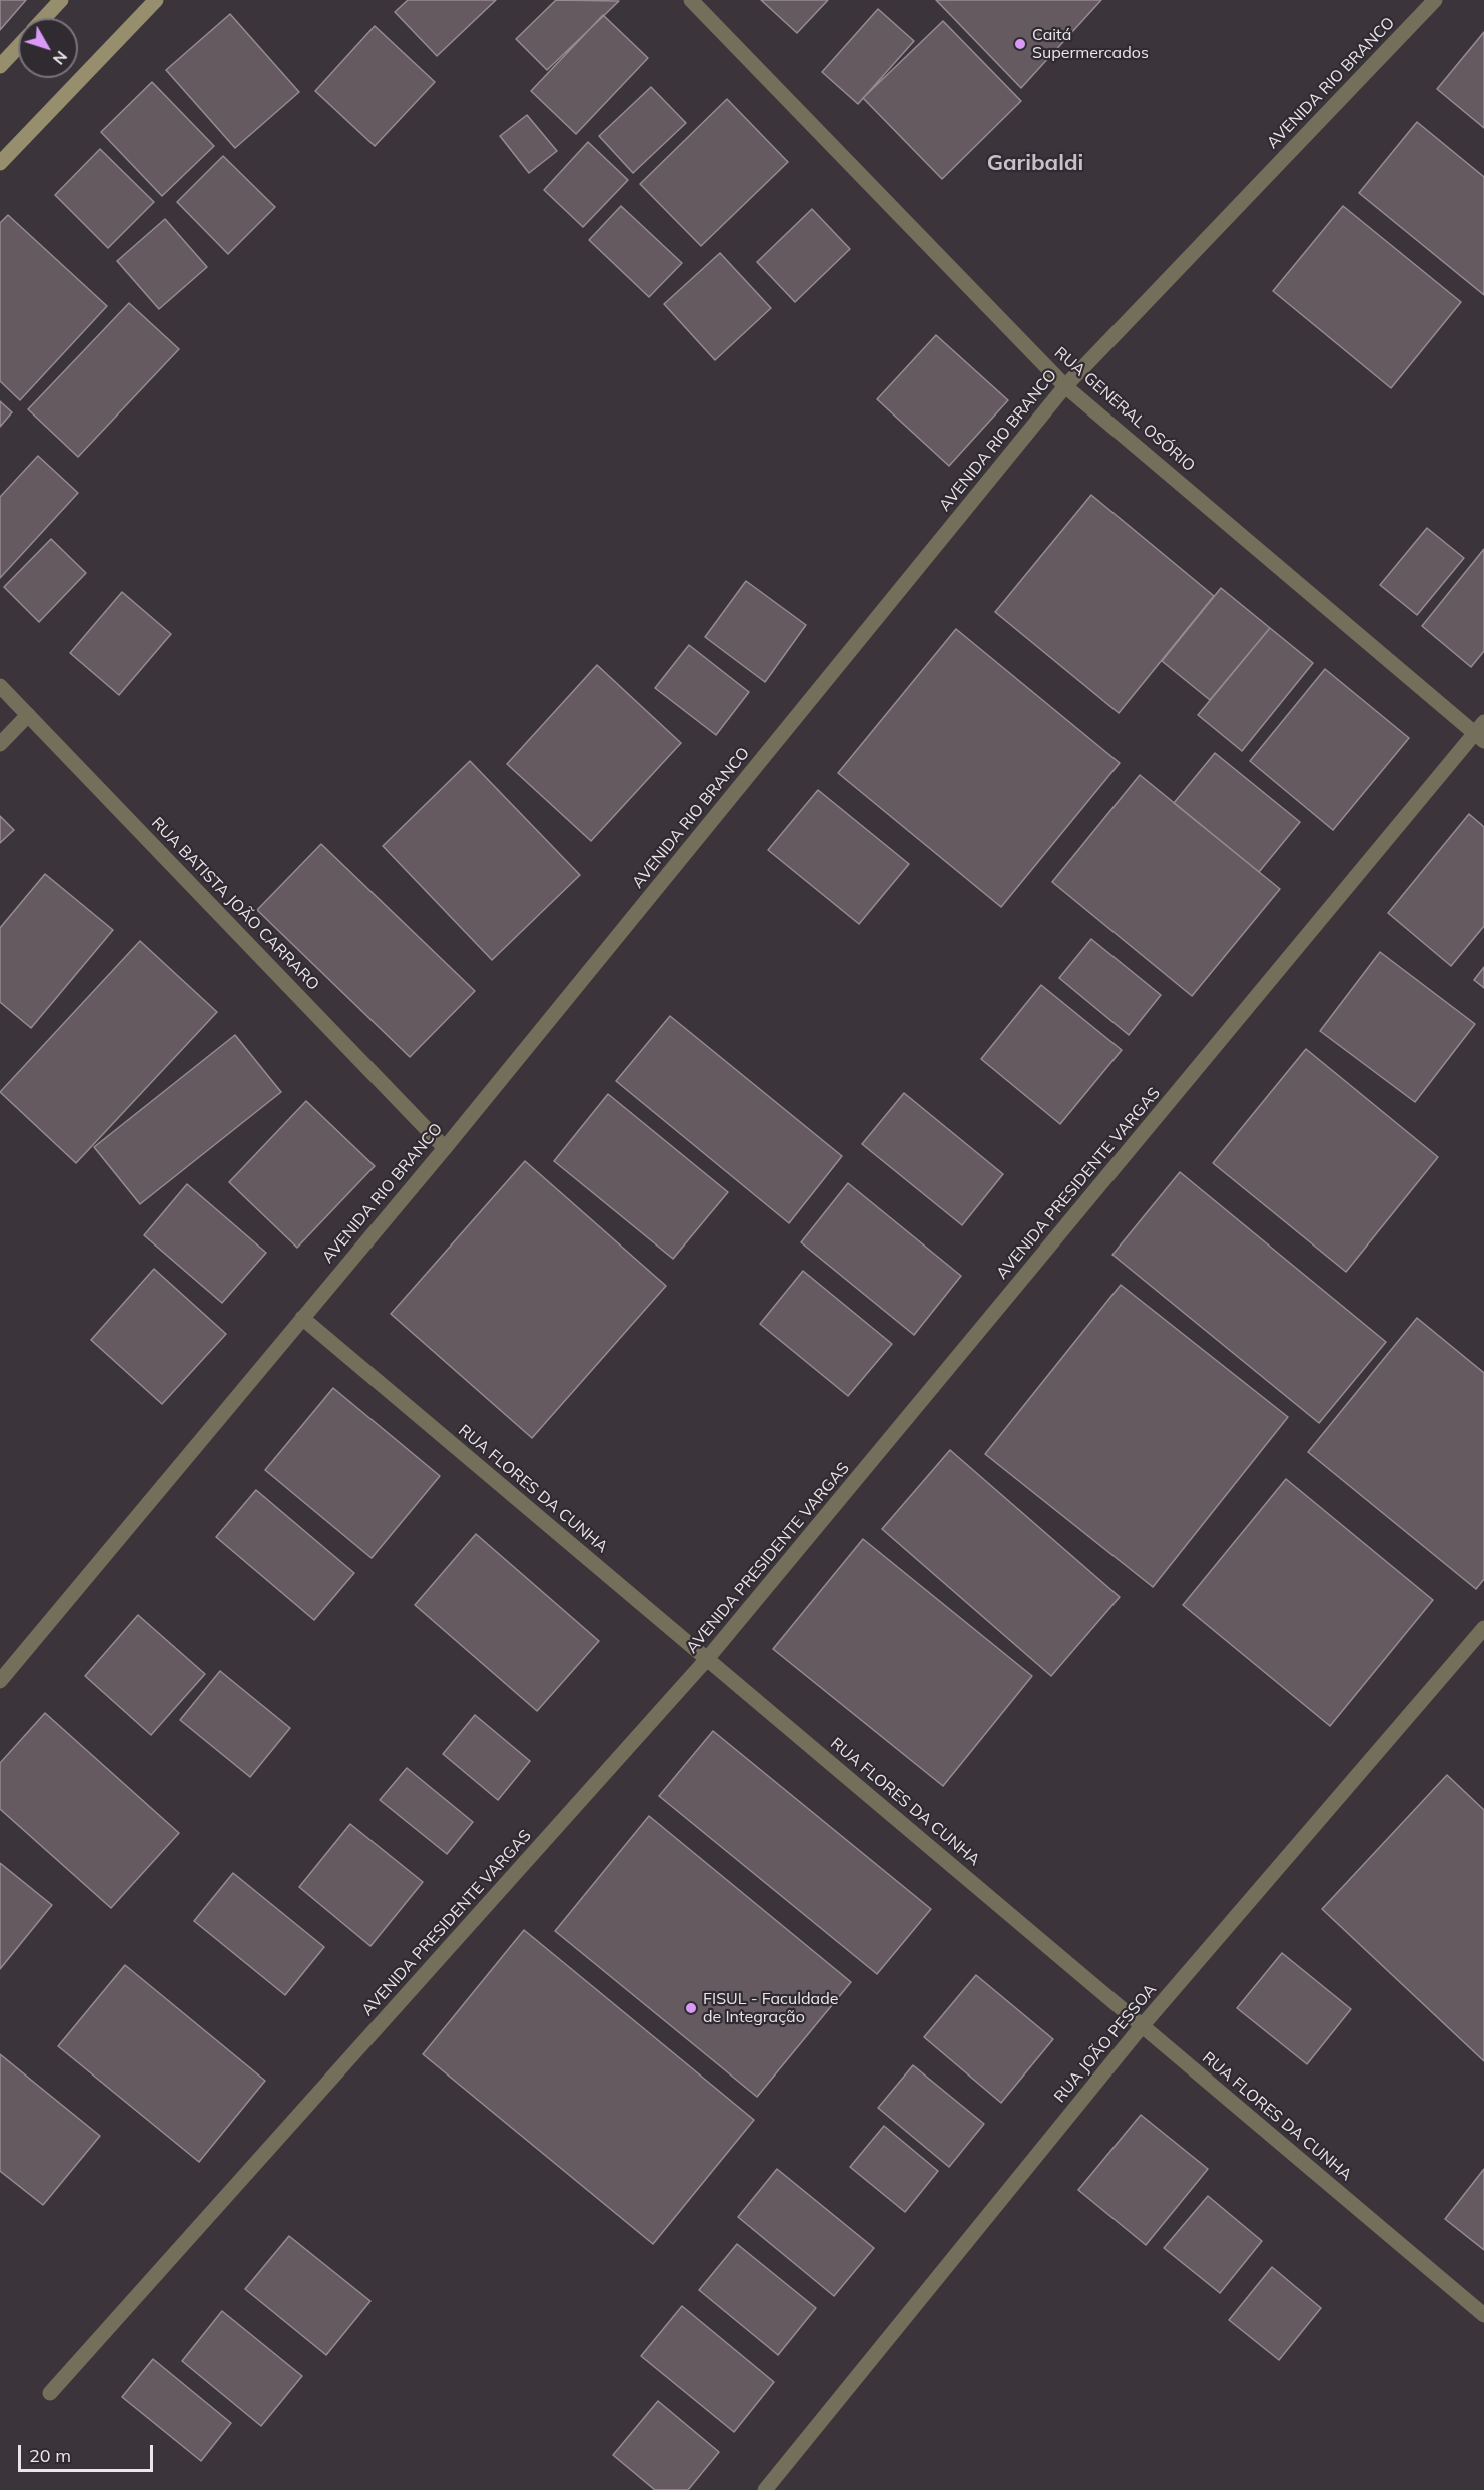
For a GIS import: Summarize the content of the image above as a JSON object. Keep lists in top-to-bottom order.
{
  "streets": {
    "street": [
      "AVENIDA RIO BRANCO",
      "RUA GENERAL OSÓRIO",
      "RUA BATISTA JOÃO CARRARO",
      "AVENIDA PRESIDENTE VARGAS",
      "RUA FLORES DA CUNHA",
      "RUA JOÃO PESSOA"
    ]
  },
  "crossings": [
    ["AVENIDA RIO BRANCO", "RUA GENERAL OSÓRIO"],
    ["AVENIDA RIO BRANCO", "RUA BATISTA JOÃO CARRARO"],
    ["AVENIDA RIO BRANCO", "RUA FLORES DA CUNHA"],
    ["RUA GENERAL OSÓRIO", "AVENIDA PRESIDENTE VARGAS"],
    ["AVENIDA PRESIDENTE VARGAS", "RUA FLORES DA CUNHA"],
    ["RUA FLORES DA CUNHA", "RUA JOÃO PESSOA"]
  ],
  "districts": ["Garibaldi"],
  "places": ["Caitá Supermercados", "FISUL - Faculdade de Integração"],
  "scale_bar": "20 m",
  "north": "bottom right"
}
